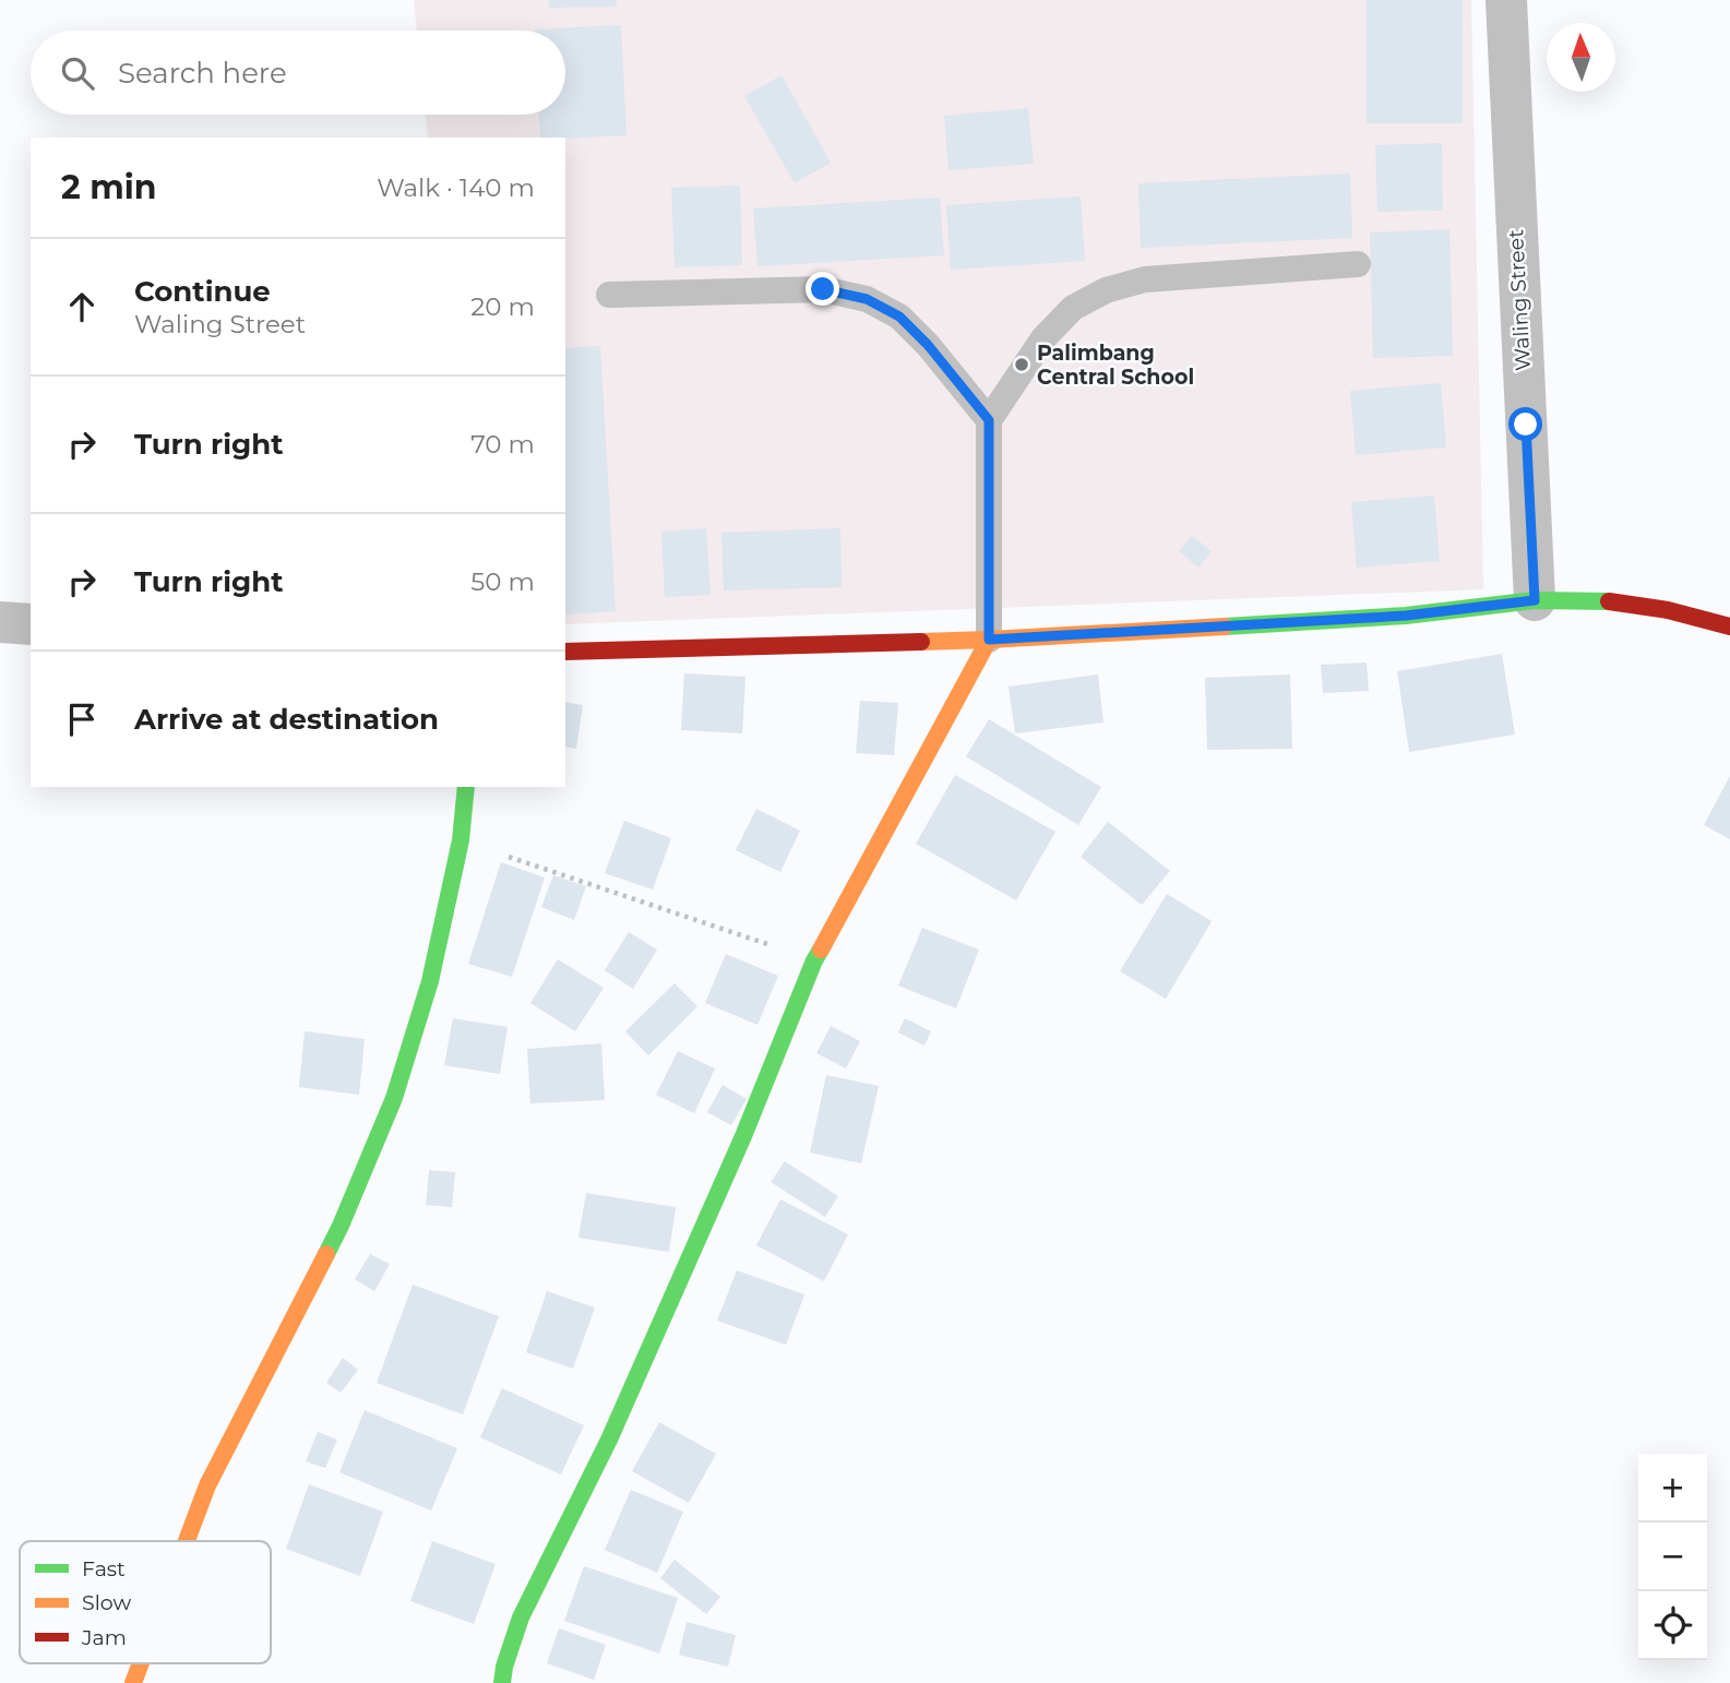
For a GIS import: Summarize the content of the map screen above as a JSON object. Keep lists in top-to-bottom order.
{
  "streets": {
    "street": ["Waling Street"]
  },
  "places": ["Palimbang Central School"],
  "legend": ["Fast", "Slow", "Jam"],
  "north": "top",
  "page": {
    "search": "Search here",
    "heading": ["2 min", "Walk · 140 m"],
    "list": [
      ["Continue", "Waling Street", "20 m"],
      ["Turn right", "70 m"],
      ["Turn right", "50 m"],
      "Arrive at destination"
    ],
    "map_buttons": ["+", "−"]
  }
}
